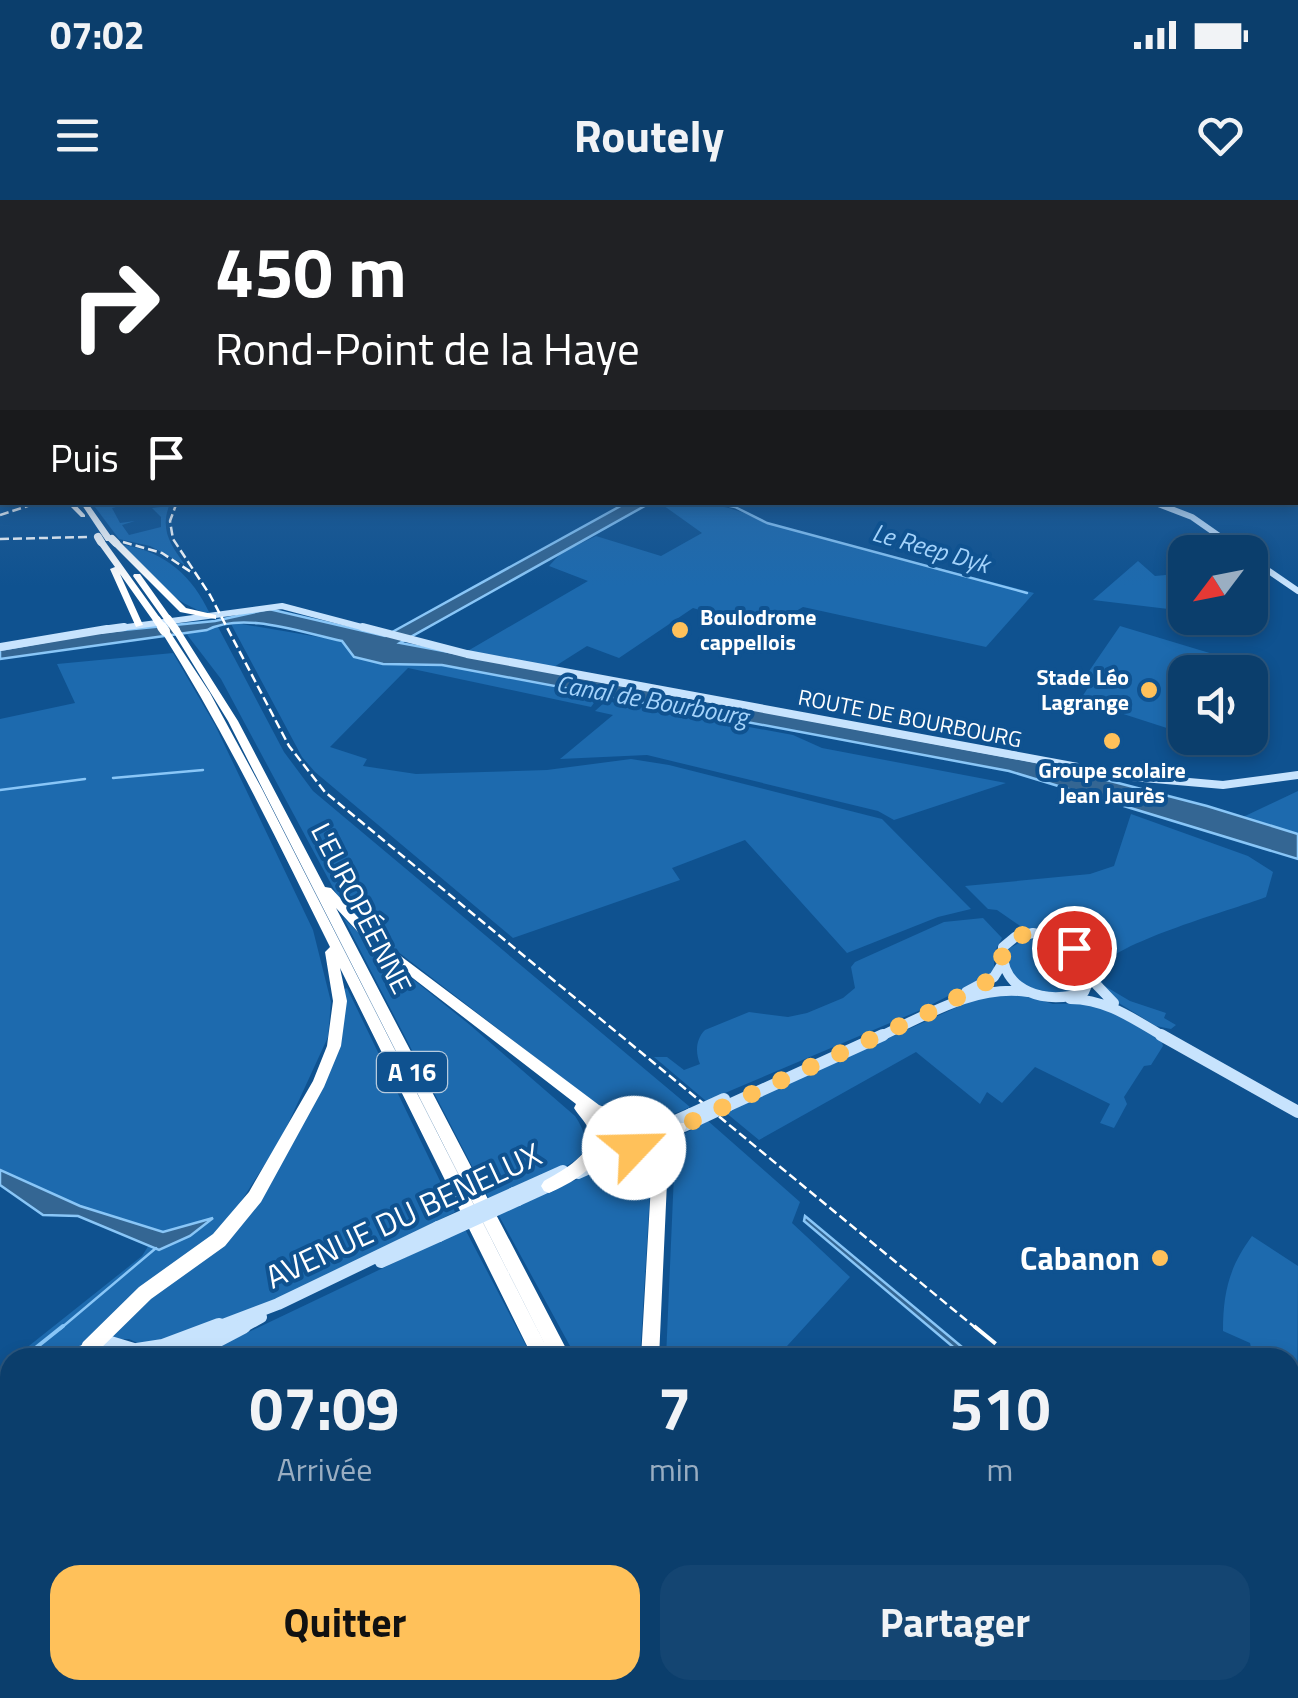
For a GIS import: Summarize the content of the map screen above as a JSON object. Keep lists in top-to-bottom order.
{
  "streets": {
    "highway": ["L'EUROPÉENNE", "A 16"],
    "main road": ["ROUTE DE BOURBOURG", "AVENUE DU BENELUX"]
  },
  "crossings": [
    ["ROUTE DE BOURBOURG", "L'EUROPÉENNE"]
  ],
  "water": ["Le Reep Dyk", "Canal de Bourbourg"],
  "places": [
    "Boulodrome cappellois",
    "Stade Léo Lagrange",
    "Groupe scolaire Jean Jaurès",
    "Cabanon"
  ],
  "north": "bottom left",
  "page": {
    "status": "07:02",
    "header": "Routely",
    "turn": ["450 m", "Rond-Point de la Haye"],
    "then": "Puis",
    "eta": [
      "07:09",
      "Arrivée",
      "7",
      "min",
      "510",
      "m"
    ],
    "buttons": ["Quitter", "Partager"]
  }
}
